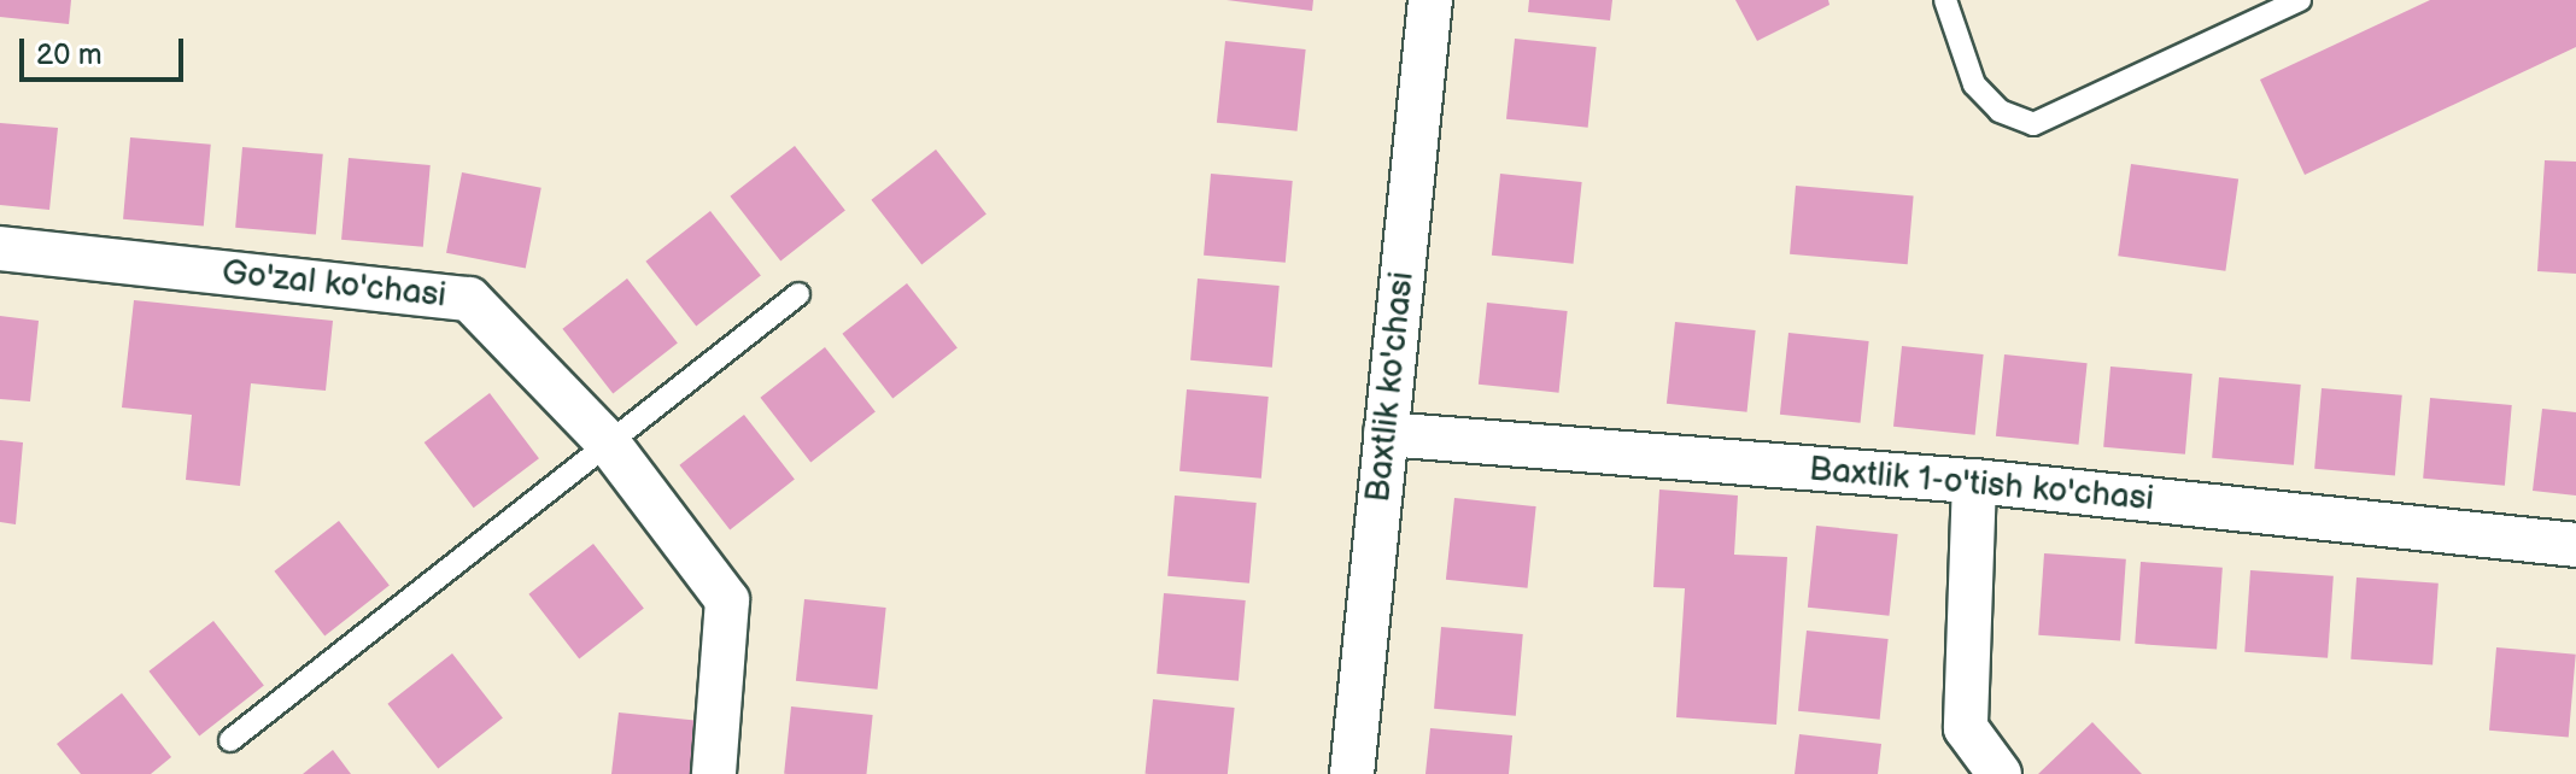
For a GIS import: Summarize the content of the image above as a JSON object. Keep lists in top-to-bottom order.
{
  "streets": {
    "street": ["Go'zal ko'chasi", "Baxtlik ko'chasi", "Baxtlik 1-o'tish ko'chasi"]
  },
  "crossings": [
    ["Baxtlik ko'chasi", "Baxtlik 1-o'tish ko'chasi"]
  ],
  "scale_bar": "20 m"
}
